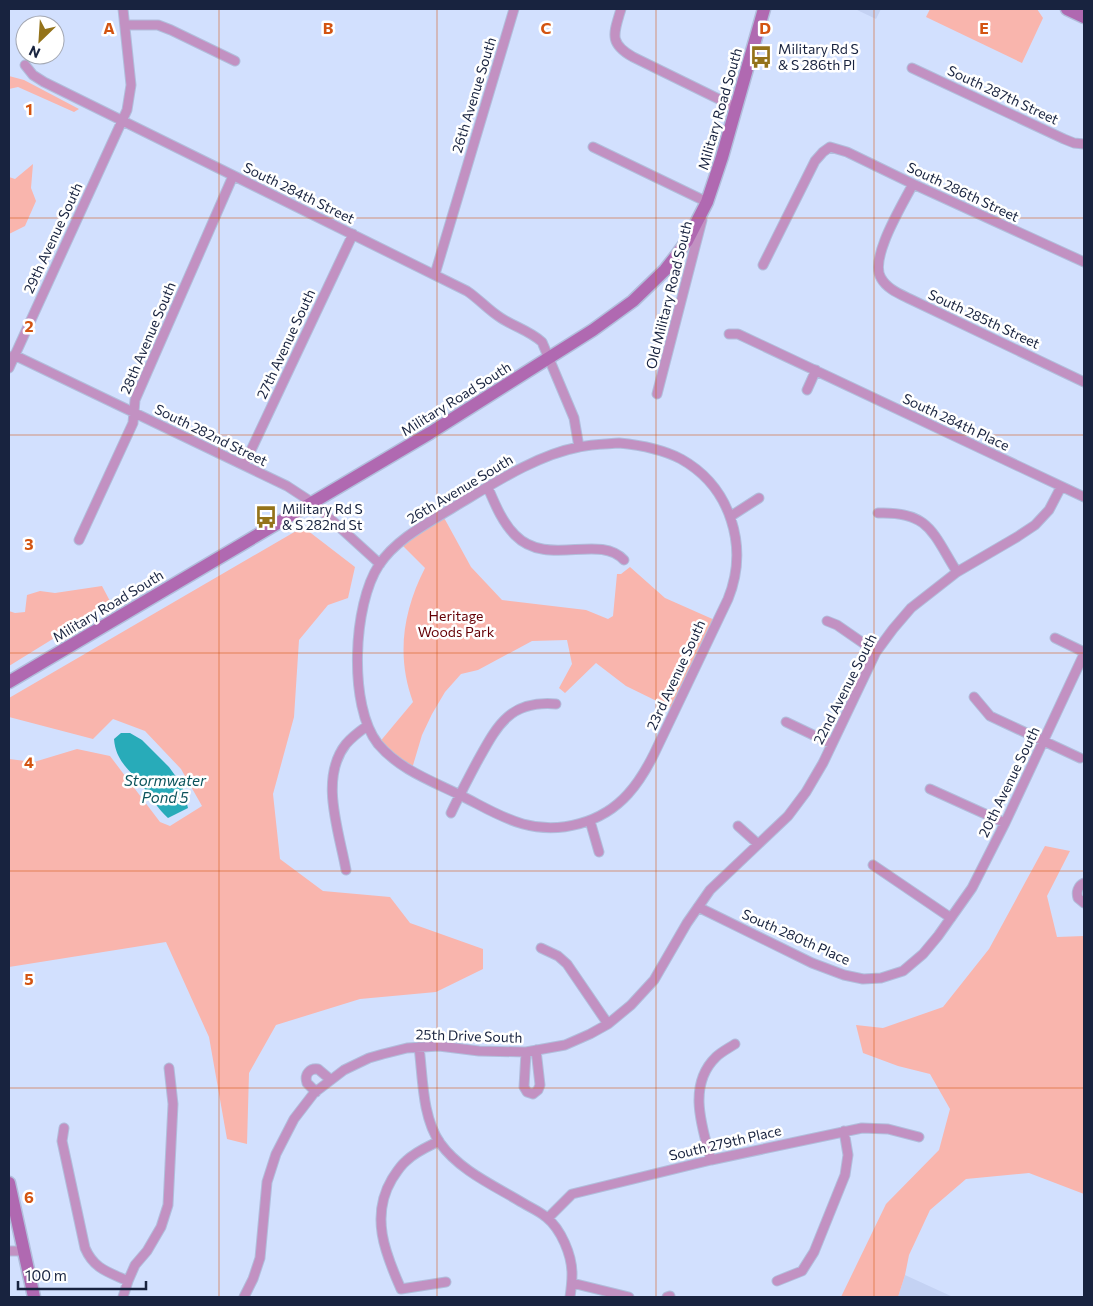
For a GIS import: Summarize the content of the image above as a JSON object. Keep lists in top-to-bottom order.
{
  "streets": {
    "main road": ["Military Road South"],
    "street": [
      "26th Avenue South",
      "South 287th Street",
      "South 286th Street",
      "South 284th Street",
      "29th Avenue South",
      "Old Military Road South",
      "South 285th Street",
      "28th Avenue South",
      "27th Avenue South",
      "South 284th Place",
      "South 282nd Street",
      "23rd Avenue South",
      "22nd Avenue South",
      "20th Avenue South",
      "South 280th Place",
      "25th Drive South",
      "South 279th Place"
    ]
  },
  "crossings": [
    ["26th Avenue South", "South 284th Street"],
    ["26th Avenue South", "South 282nd Street"],
    ["Military Road South", "South 284th Street"],
    ["Military Road South", "Old Military Road South"],
    ["Military Road South", "South 282nd Street"],
    ["South 286th Street", "South 285th Street"],
    ["South 284th Street", "29th Avenue South"],
    ["South 284th Street", "28th Avenue South"],
    ["South 284th Street", "27th Avenue South"],
    ["29th Avenue South", "South 282nd Street"],
    ["28th Avenue South", "South 282nd Street"],
    ["27th Avenue South", "South 282nd Street"],
    ["South 284th Place", "22nd Avenue South"],
    ["22nd Avenue South", "South 280th Place"],
    ["22nd Avenue South", "25th Drive South"],
    ["20th Avenue South", "South 280th Place"]
  ],
  "water": ["Stormwater Pond 5"],
  "parks": ["Heritage Woods Park"],
  "places": {
    "bus stop": ["Military Rd S & S 286th Pl", "Military Rd S & S 282nd St"]
  },
  "scale_bar": "100 m",
  "north": "bottom left",
  "grid": {
    "columns": [
      "A",
      "B",
      "C",
      "D",
      "E"
    ],
    "rows": [
      "1",
      "2",
      "3",
      "4",
      "5",
      "6"
    ]
  }
}
